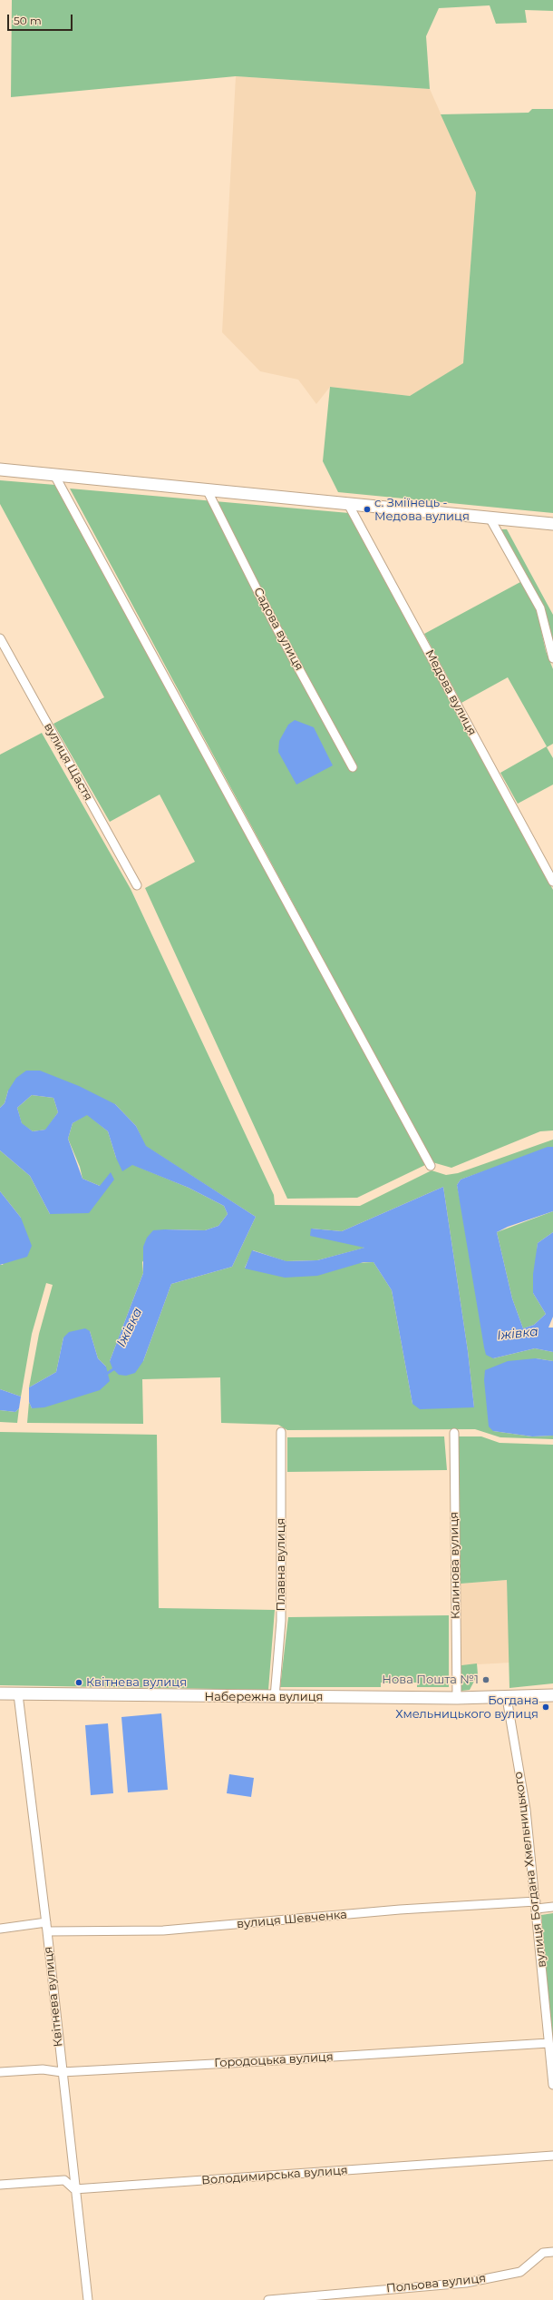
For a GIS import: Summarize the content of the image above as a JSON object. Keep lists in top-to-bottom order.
{
  "streets": {
    "street": [
      "Садова вулиця",
      "Медова вулиця",
      "вулиця Щастя",
      "Плавна вулиця",
      "Калинова вулиця",
      "Набережна вулиця",
      "вулиця Богдана Хмельницького",
      "вулиця Шевченка",
      "Квітнева вулиця",
      "Городоцька вулиця",
      "Володимирська вулиця",
      "Польова вулиця"
    ]
  },
  "crossings": [
    ["Плавна вулиця", "Набережна вулиця"],
    ["Калинова вулиця", "Набережна вулиця"],
    ["Набережна вулиця", "вулиця Богдана Хмельницького"],
    ["Набережна вулиця", "Квітнева вулиця"],
    ["вулиця Богдана Хмельницького", "вулиця Шевченка"],
    ["вулиця Богдана Хмельницького", "Городоцька вулиця"],
    ["вулиця Шевченка", "Квітнева вулиця"],
    ["Квітнева вулиця", "Городоцька вулиця"],
    ["Квітнева вулиця", "Володимирська вулиця"]
  ],
  "water": ["Іжівка"],
  "places": [
    "с. Зміїнець - Медова вулиця",
    "Нова Пошта №1",
    "Квітнева вулиця",
    "Богдана Хмельницького вулиця"
  ],
  "scale_bar": "50 m"
}
